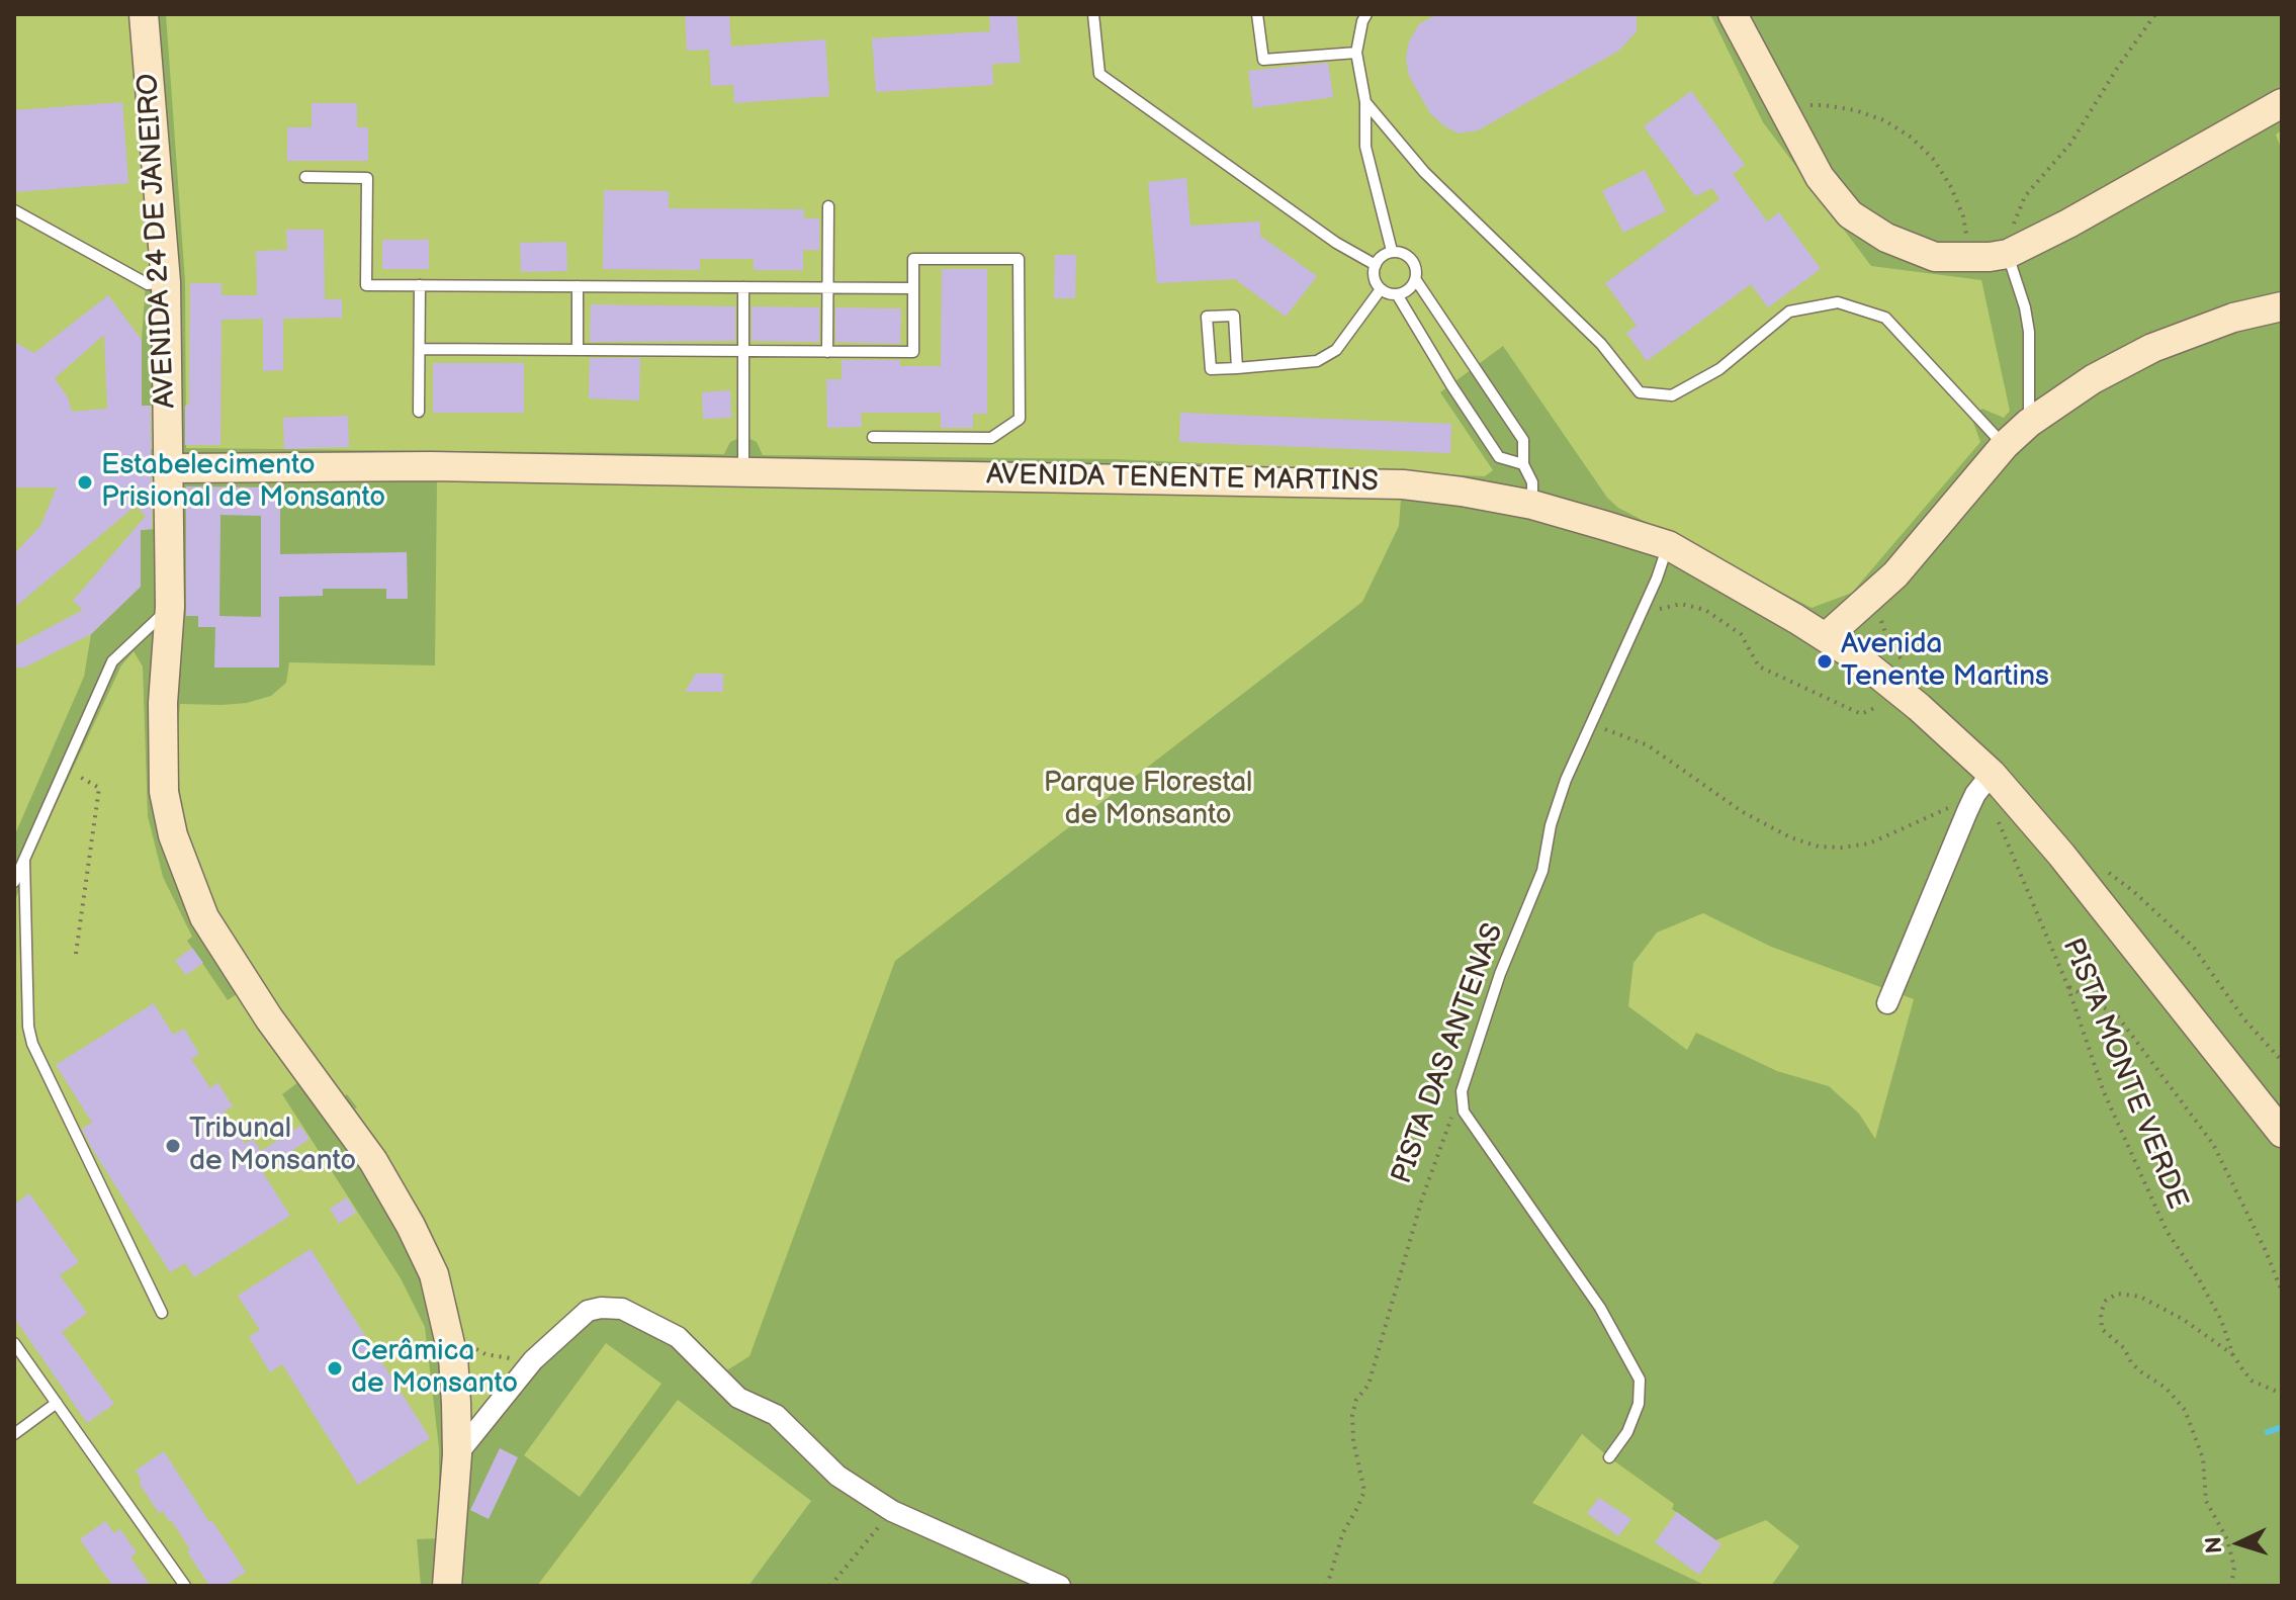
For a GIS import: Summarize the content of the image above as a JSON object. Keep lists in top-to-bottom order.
{
  "streets": {
    "street": ["AVENIDA 24 DE JANEIRO", "AVENIDA TENENTE MARTINS"],
    "lane": ["PISTA DAS ANTENAS"],
    "path": ["PISTA MONTE VERDE"]
  },
  "crossings": [
    ["AVENIDA 24 DE JANEIRO", "AVENIDA TENENTE MARTINS"],
    ["AVENIDA TENENTE MARTINS", "PISTA DAS ANTENAS"]
  ],
  "parks": ["Parque Florestal de Monsanto"],
  "places": [
    "Estabelecimento Prisional de Monsanto",
    "Avenida Tenente Martins",
    "Tribunal de Monsanto",
    "Cerâmica de Monsanto"
  ],
  "north": "left"
}
